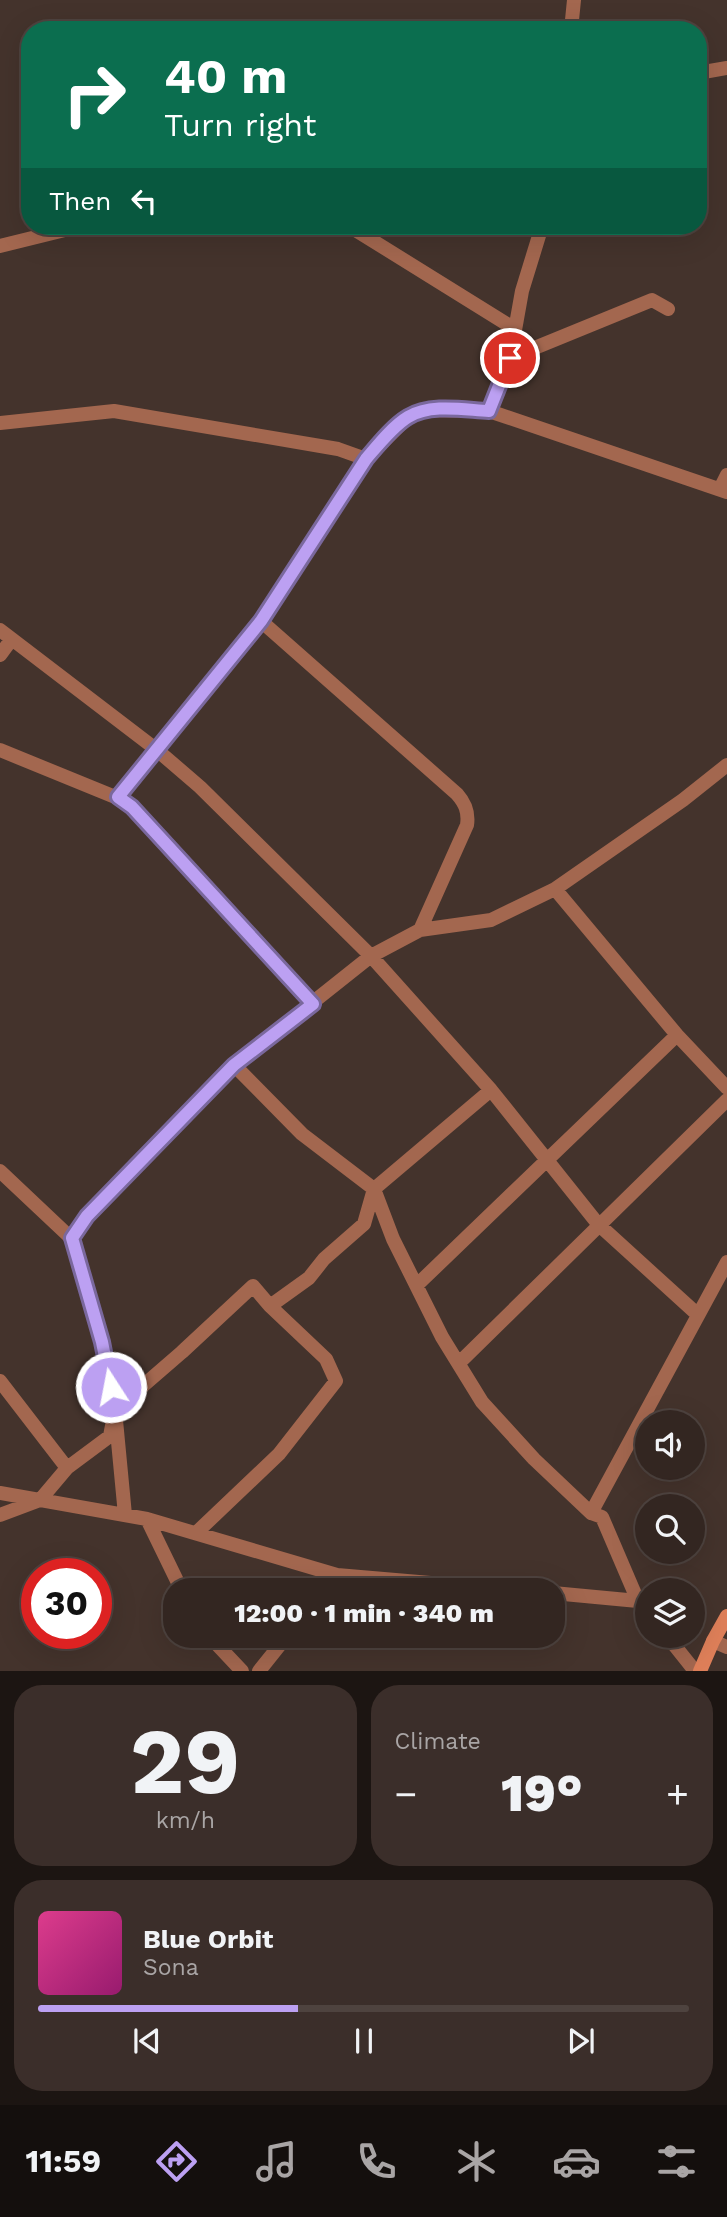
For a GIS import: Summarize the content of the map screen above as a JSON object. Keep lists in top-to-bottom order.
{
  "page": {
    "turn": ["40 m", "Turn right"],
    "then": "Then",
    "limit": "30",
    "trip": "12:00 · 1 min · 340 m",
    "tile": [
      ["29", "km/h"],
      "Climate"
    ],
    "heat": ["−", "19°", "+"],
    "song": ["Blue Orbit", "Sona"],
    "tabs": "11:59"
  }
}
